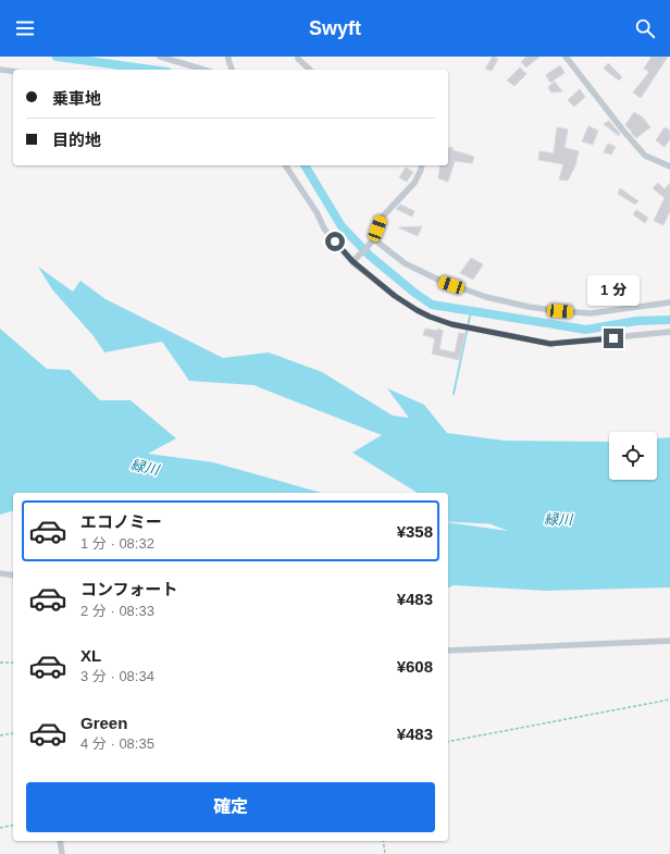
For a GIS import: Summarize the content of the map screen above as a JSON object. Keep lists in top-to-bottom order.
{
  "water": ["緑川"],
  "page": {
    "header": "Swyft",
    "banner": ["乗車地", "目的地"],
    "bubble": "1 分",
    "list": [
      {
        "name": "エコノミー",
        "note": "1 分 · 08:32",
        "value": "¥358"
      },
      {
        "name": "コンフォート",
        "note": "2 分 · 08:33",
        "value": "¥483"
      },
      {
        "name": "XL",
        "note": "3 分 · 08:34",
        "value": "¥608"
      },
      {
        "name": "Green",
        "note": "4 分 · 08:35",
        "value": "¥483"
      }
    ],
    "buttons": "確定"
  }
}
